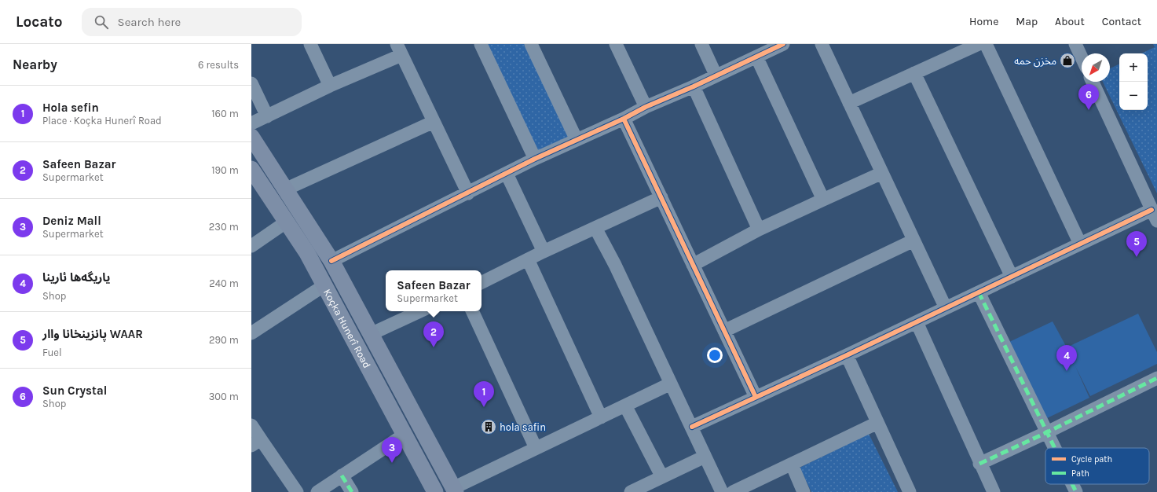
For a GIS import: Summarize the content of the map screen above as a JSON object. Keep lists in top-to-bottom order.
{
  "streets": {
    "main road": ["Koçka Hunerî Road"]
  },
  "places": {
    "shop": ["مخزن حمه"],
    "building": ["hola safin"]
  },
  "legend": ["Cycle path", "Path"],
  "north": "bottom left",
  "page": {
    "header": "Locato",
    "search": "Search here",
    "nav": [
      "Home",
      "Map",
      "About",
      "Contact"
    ],
    "heading": ["Nearby", "6 results"],
    "map_buttons": ["+", "−"],
    "pins": [
      "6",
      "5",
      "2",
      "4",
      "1",
      "3"
    ],
    "list": [
      {
        "mark": "1",
        "name": "Hola sefin",
        "note": "Place · Koçka Hunerî Road",
        "value": "160 m"
      },
      {
        "mark": "2",
        "name": "Safeen Bazar",
        "note": "Supermarket",
        "value": "190 m"
      },
      {
        "mark": "3",
        "name": "Deniz Mall",
        "note": "Supermarket",
        "value": "230 m"
      },
      {
        "mark": "4",
        "name": "ياريگەها ئارينا",
        "note": "Shop",
        "value": "240 m"
      },
      {
        "mark": "5",
        "name": "پانزینخانا واار WAAR",
        "note": "Fuel",
        "value": "290 m"
      },
      {
        "mark": "6",
        "name": "Sun Crystal",
        "note": "Shop",
        "value": "300 m"
      }
    ],
    "popup": ["Safeen Bazar", "Supermarket"]
  }
}
